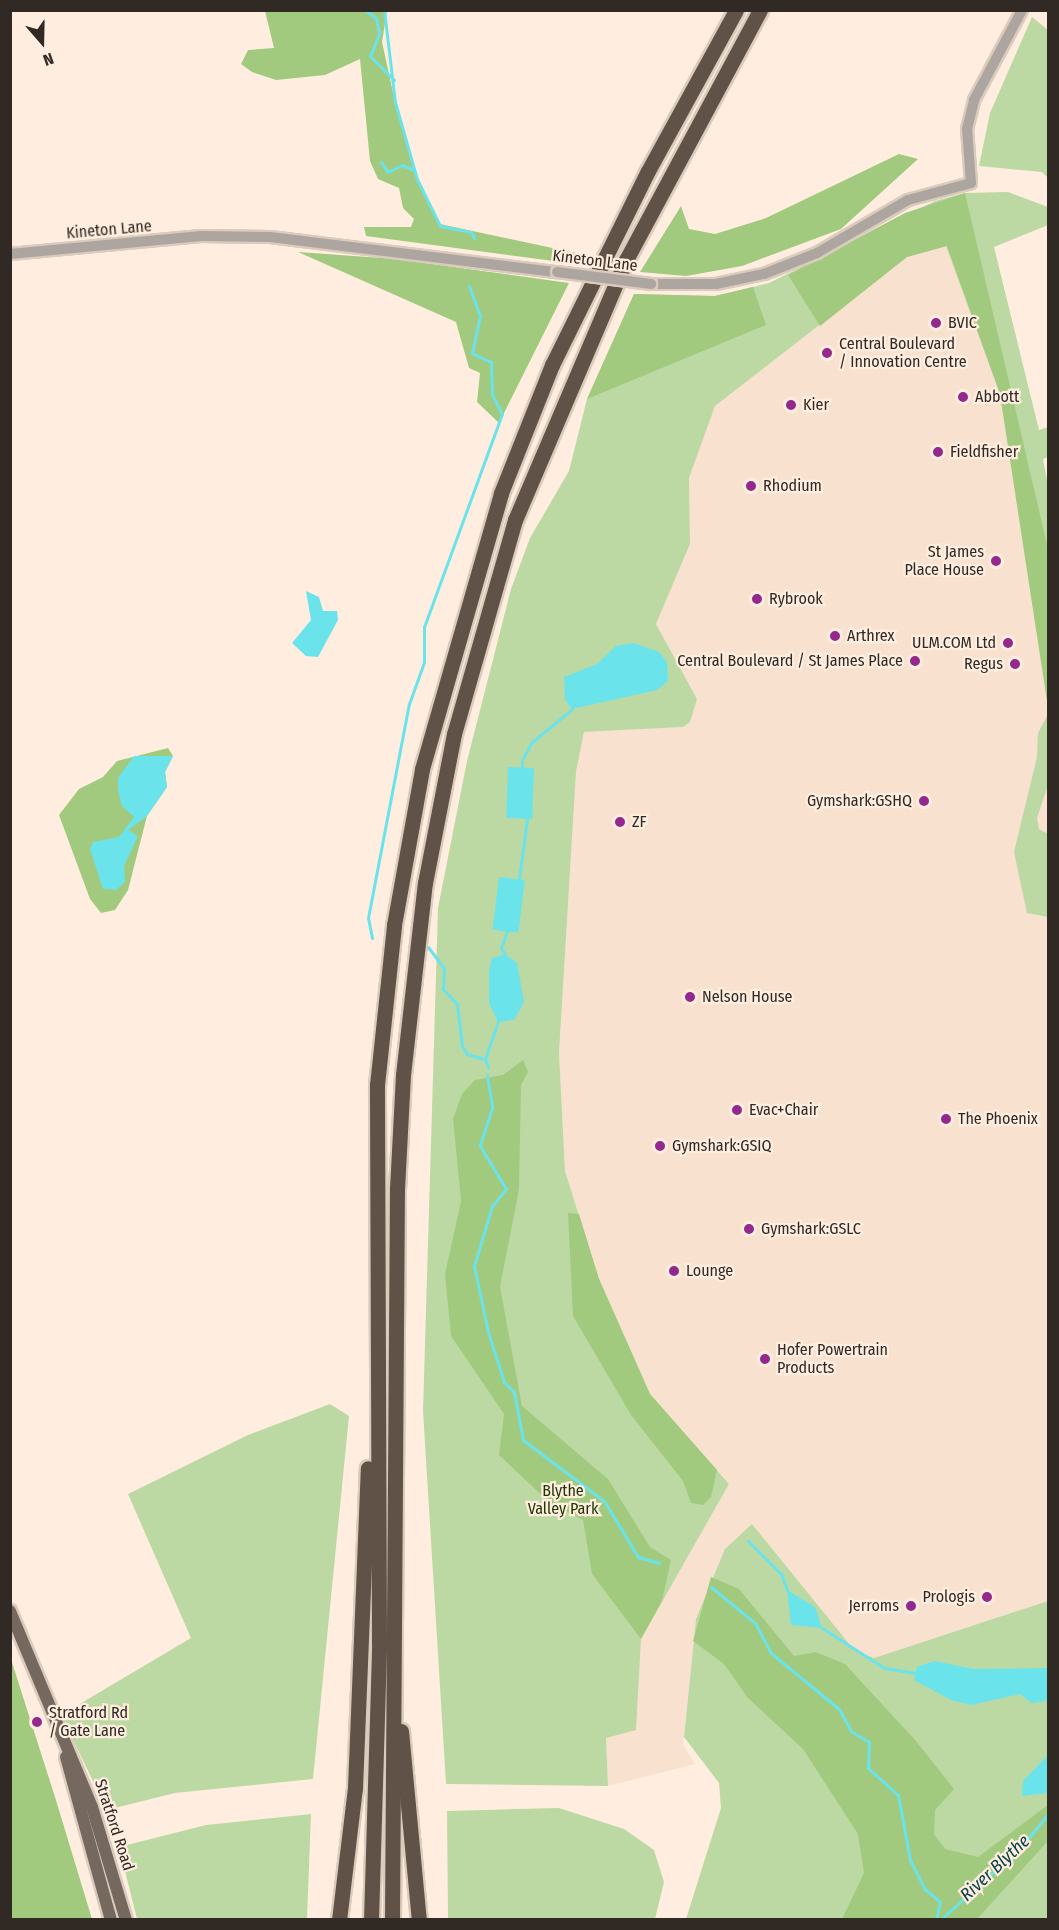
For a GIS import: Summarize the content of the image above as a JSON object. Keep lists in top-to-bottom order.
{
  "streets": {
    "main road": ["Stratford Road"],
    "street": ["Kineton Lane"]
  },
  "water": ["River Blythe"],
  "parks": ["Blythe Valley Park"],
  "places": [
    "BVIC",
    "Central Boulevard / Innovation Centre",
    "Abbott",
    "Kier",
    "Fieldfisher",
    "Rhodium",
    "St James Place House",
    "Rybrook",
    "Arthrex",
    "ULM.COM Ltd",
    "Central Boulevard / St James Place",
    "Regus",
    "Gymshark:GSHQ",
    "ZF",
    "Nelson House",
    "Evac+Chair",
    "The Phoenix",
    "Gymshark:GSIQ",
    "Gymshark:GSLC",
    "Lounge",
    "Hofer Powertrain Products",
    "Prologis",
    "Jerroms",
    "Stratford Rd / Gate Lane"
  ],
  "north": "bottom"
}
